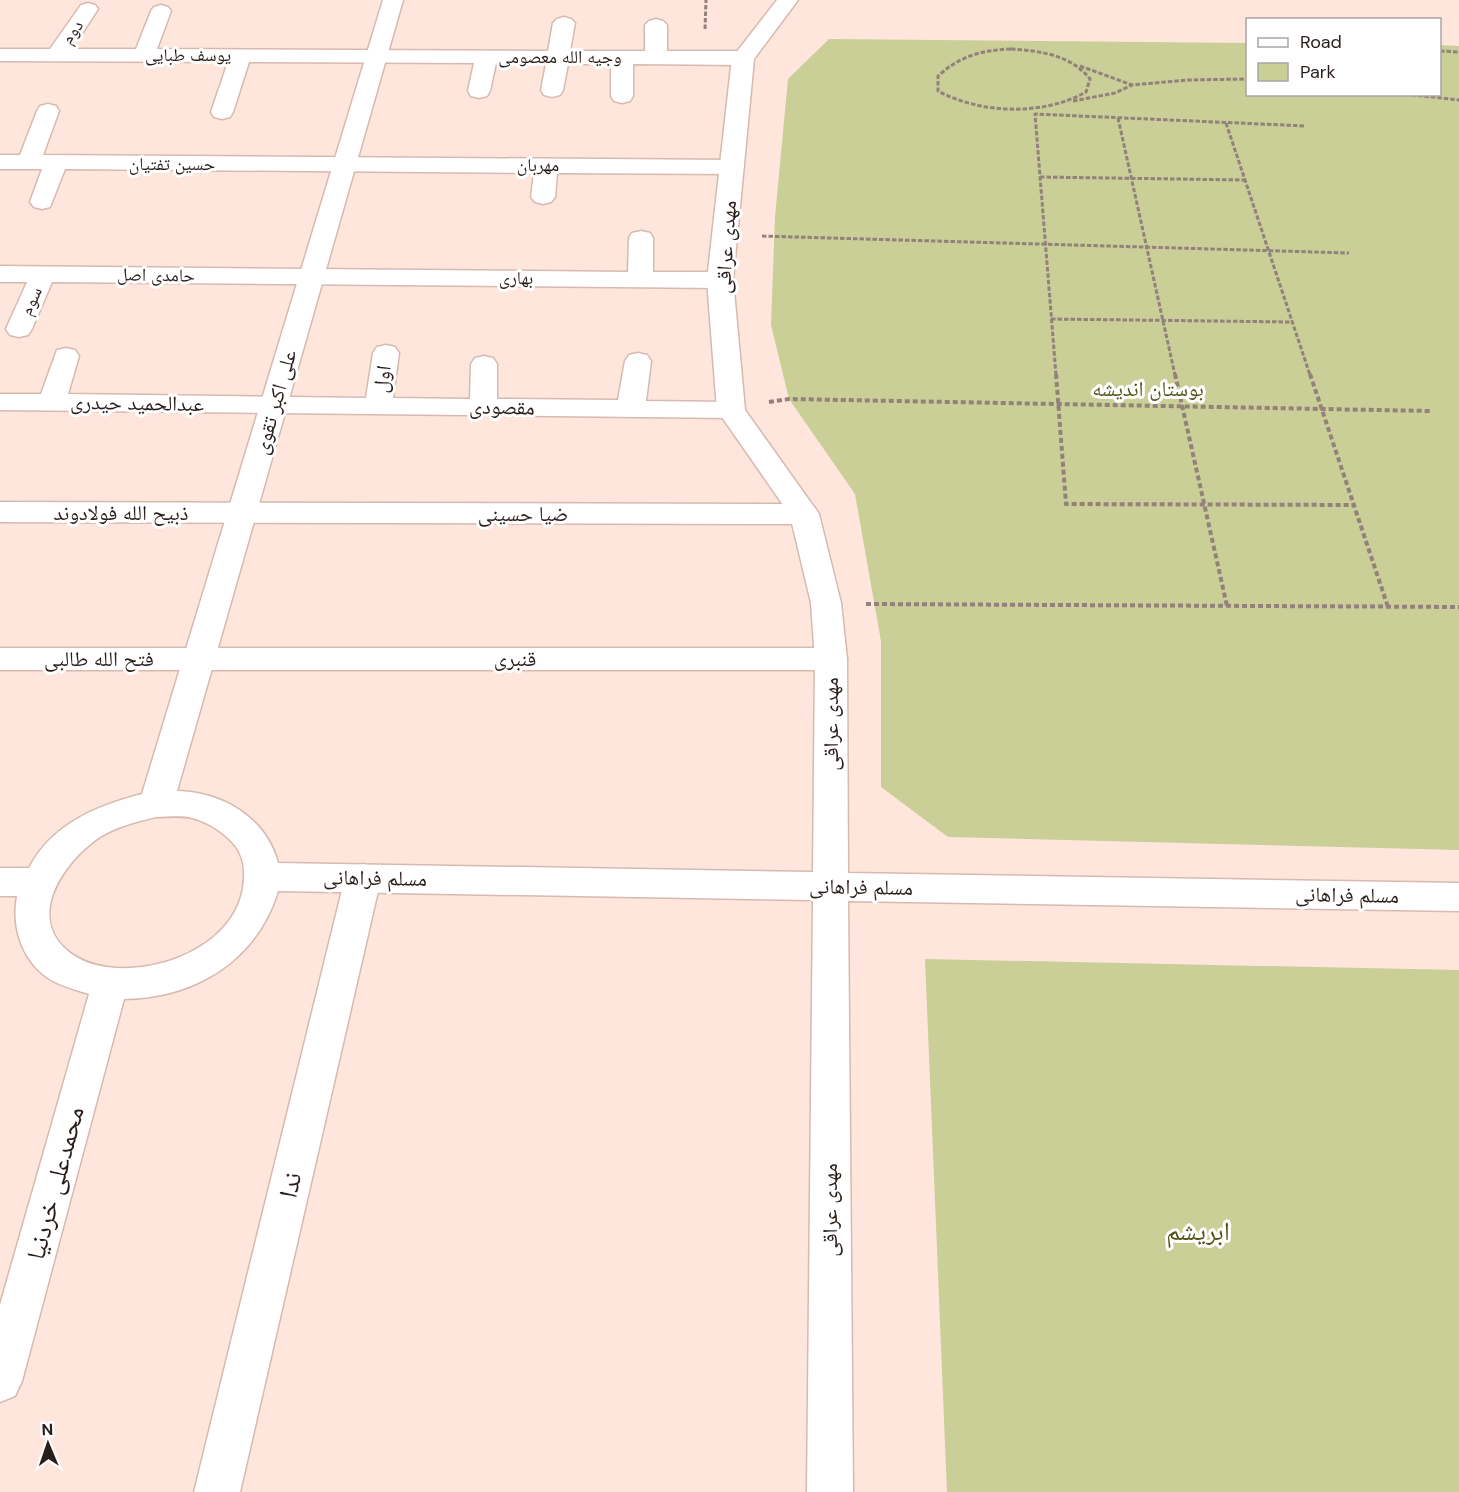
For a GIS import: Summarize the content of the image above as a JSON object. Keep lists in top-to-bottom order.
{
  "streets": {
    "street": [
      "دوم",
      "یوسف طبایی",
      "وجیه الله معصومی",
      "حسین تفتیان",
      "مهربان",
      "مهدی عراقی",
      "حامدی اصل",
      "بهاری",
      "سوم",
      "اول",
      "علی اکبر تقوی",
      "عبدالحمید حیدری",
      "مقصودی",
      "ذبیح الله فولادوند",
      "ضیا حسینی",
      "فتح الله طالبی",
      "قنبری",
      "مسلم فراهانی",
      "محمدعلی خردنیا",
      "ندا"
    ]
  },
  "crossings": [
    ["دوم", "یوسف طبایی"],
    ["یوسف طبایی", "وجیه الله معصومی"],
    ["یوسف طبایی", "علی اکبر تقوی"],
    ["وجیه الله معصومی", "مهدی عراقی"],
    ["وجیه الله معصومی", "علی اکبر تقوی"],
    ["حسین تفتیان", "مهربان"],
    ["حسین تفتیان", "علی اکبر تقوی"],
    ["مهربان", "مهدی عراقی"],
    ["مهربان", "علی اکبر تقوی"],
    ["مهدی عراقی", "بهاری"],
    ["مهدی عراقی", "مقصودی"],
    ["مهدی عراقی", "ضیا حسینی"],
    ["مهدی عراقی", "قنبری"],
    ["مهدی عراقی", "مسلم فراهانی"],
    ["حامدی اصل", "بهاری"],
    ["حامدی اصل", "سوم"],
    ["حامدی اصل", "علی اکبر تقوی"],
    ["بهاری", "علی اکبر تقوی"],
    ["اول", "مقصودی"],
    ["علی اکبر تقوی", "عبدالحمید حیدری"],
    ["علی اکبر تقوی", "مقصودی"],
    ["علی اکبر تقوی", "ذبیح الله فولادوند"],
    ["علی اکبر تقوی", "ضیا حسینی"],
    ["علی اکبر تقوی", "فتح الله طالبی"],
    ["علی اکبر تقوی", "قنبری"],
    ["علی اکبر تقوی", "مسلم فراهانی"],
    ["علی اکبر تقوی", "محمدعلی خردنیا"],
    ["عبدالحمید حیدری", "مقصودی"],
    ["ذبیح الله فولادوند", "ضیا حسینی"],
    ["فتح الله طالبی", "قنبری"],
    ["مسلم فراهانی", "محمدعلی خردنیا"],
    ["مسلم فراهانی", "ندا"]
  ],
  "parks": ["بوستان اندیشه", "ابریشم"],
  "legend": ["Road", "Park"],
  "north": "top"
}
